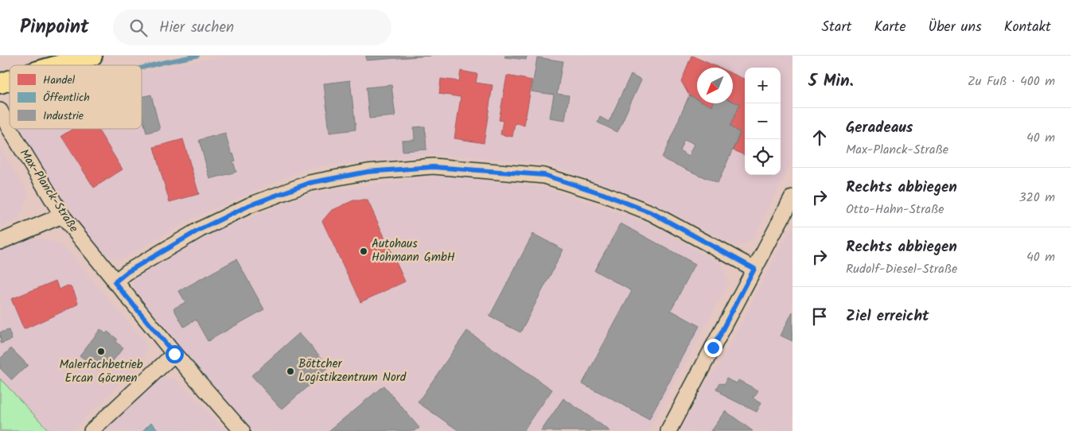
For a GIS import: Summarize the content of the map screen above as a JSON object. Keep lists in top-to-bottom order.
{
  "streets": {
    "street": ["Max-Planck-Straße"]
  },
  "places": ["Autohaus Hohmann GmbH", "Malerfachbetrieb Ercan Göcmen", "Böttcher Logistikzentrum Nord"],
  "legend": ["Handel", "Öffentlich", "Industrie"],
  "north": "bottom left",
  "page": {
    "header": "Pinpoint",
    "search": "Hier suchen",
    "nav": [
      "Start",
      "Karte",
      "Über uns",
      "Kontakt"
    ],
    "heading": ["5 Min.", "Zu Fuß · 400 m"],
    "map_buttons": ["+", "−"],
    "list": [
      ["Geradeaus", "Max-Planck-Straße", "40 m"],
      ["Rechts abbiegen", "Otto-Hahn-Straße", "320 m"],
      ["Rechts abbiegen", "Rudolf-Diesel-Straße", "40 m"],
      "Ziel erreicht"
    ]
  }
}
